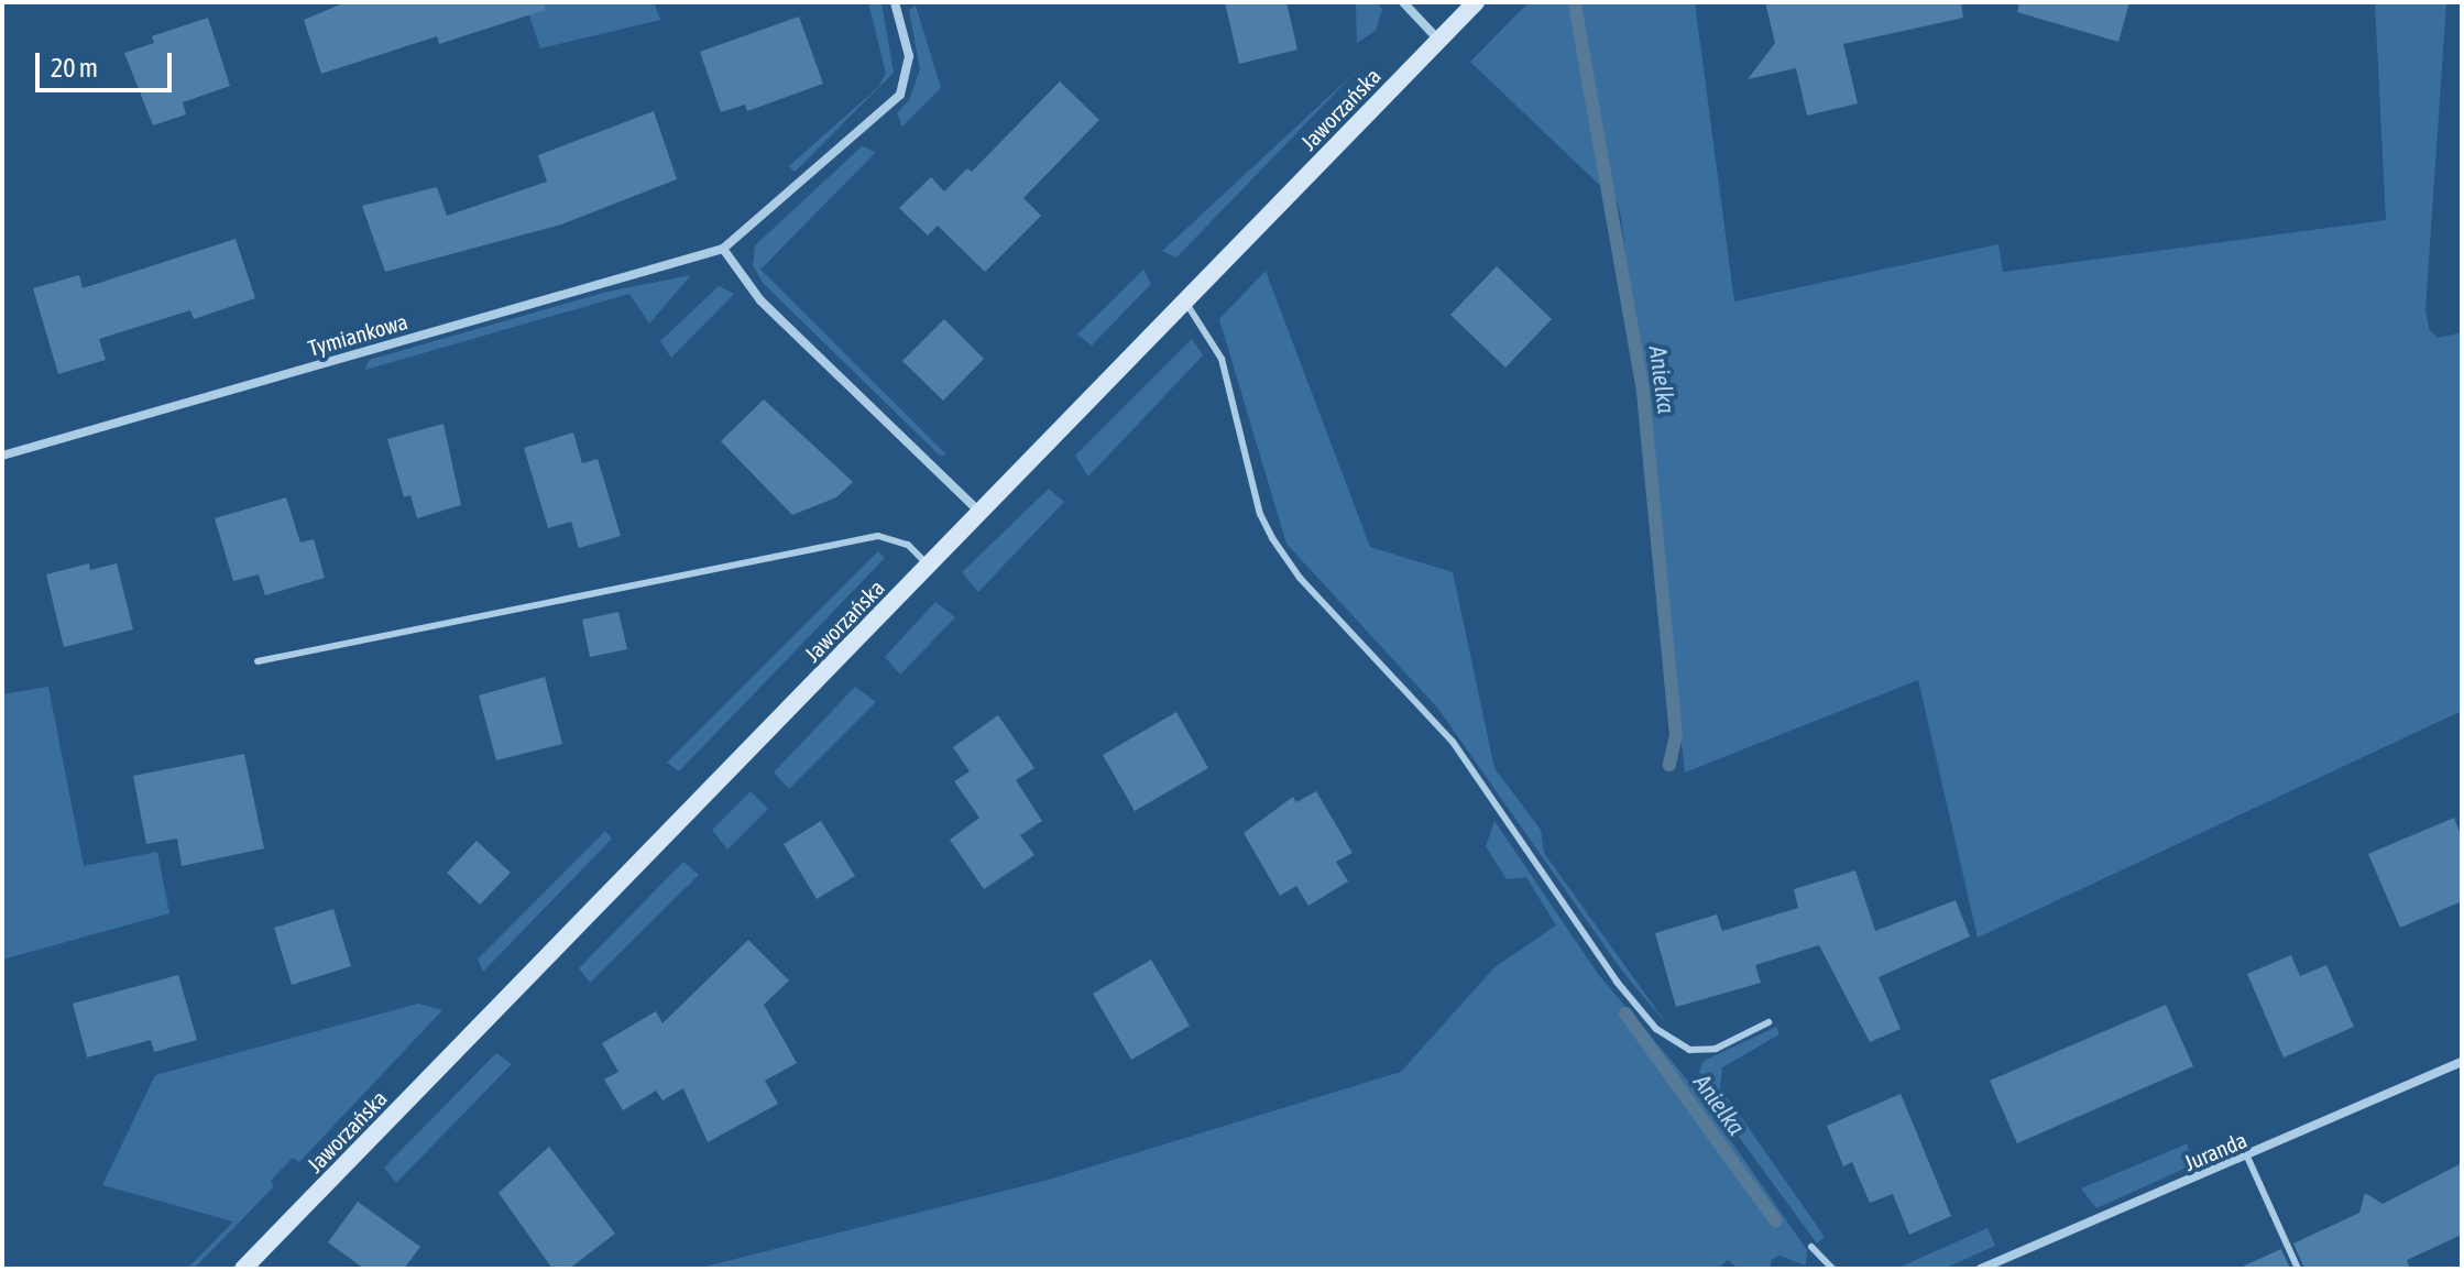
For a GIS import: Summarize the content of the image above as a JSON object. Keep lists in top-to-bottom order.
{
  "streets": {
    "street": ["Jaworzańska", "Tymiankowa", "Juranda"]
  },
  "water": ["Anielka"],
  "scale_bar": "20 m"
}
